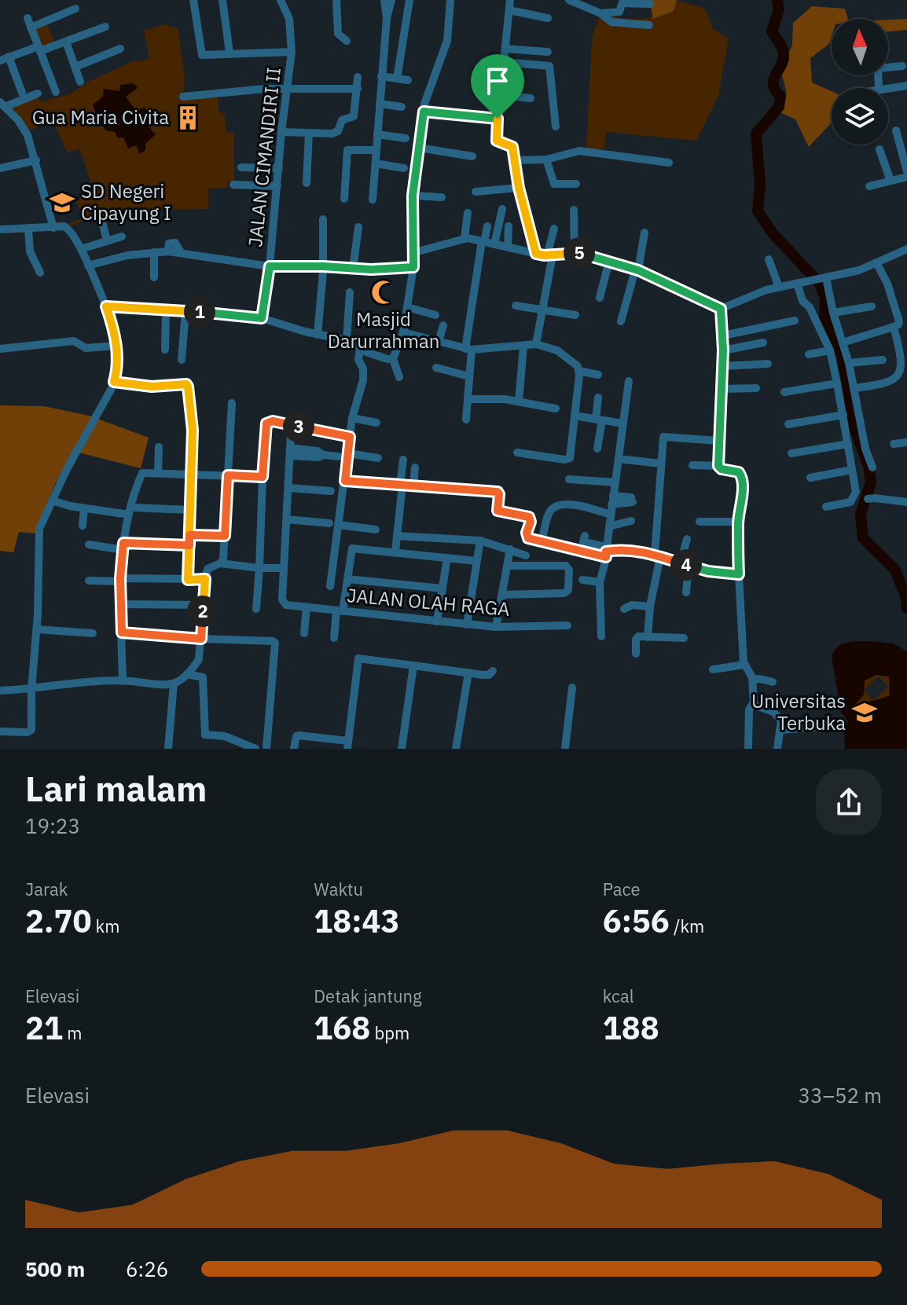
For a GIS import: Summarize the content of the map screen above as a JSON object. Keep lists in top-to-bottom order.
{
  "streets": {
    "street": ["JALAN CIMANDIRI II", "JALAN OLAH RAGA"]
  },
  "places": {
    "building": ["Gua Maria Civita"],
    "school or university": ["SD Negeri Cipayung I", "Universitas Terbuka"],
    "mosque": ["Masjid Darurrahman"]
  },
  "north": "top",
  "page": {
    "pins": [
      "5",
      "1",
      "3",
      "4",
      "2"
    ],
    "heading": ["Lari malam", "19:23"],
    "stats": [
      ["Jarak", "2.70 km"],
      ["Waktu", "18:43"],
      ["Pace", "6:56 /km"],
      ["Elevasi", "21 m"],
      ["Detak jantung", "168 bpm"],
      ["kcal", "188"]
    ],
    "chart": ["Elevasi", "33–52 m"],
    "list": [
      {
        "name": "500 m",
        "note": "6:26"
      }
    ]
  }
}
